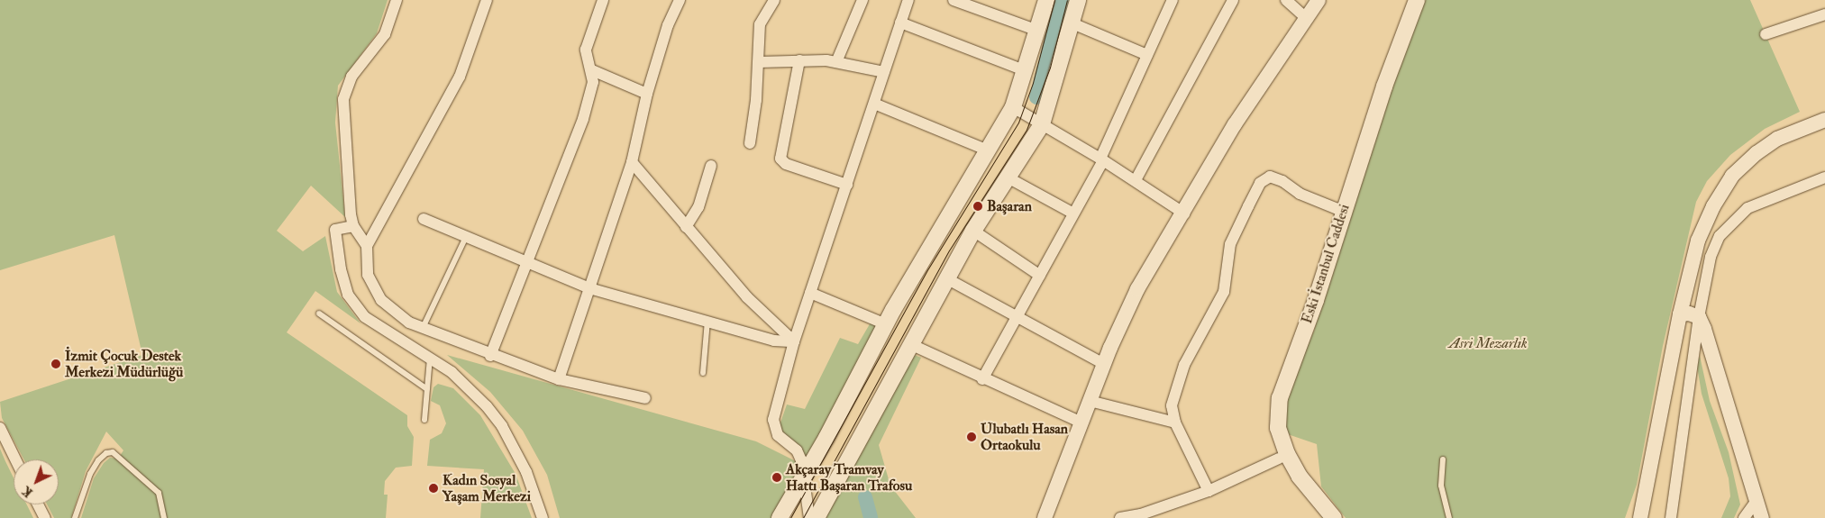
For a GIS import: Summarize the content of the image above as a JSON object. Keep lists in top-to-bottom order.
{
  "streets": {
    "main road": ["Eski İstanbul Caddesi"]
  },
  "parks": ["Asri Mezarlık"],
  "places": [
    "Başaran",
    "İzmit Çocuk Destek Merkezi Müdürlüğü",
    "Ulubatlı Hasan Ortaokulu",
    "Akçaray Tramvay Hattı Başaran Trafosu",
    "Kadın Sosyal Yaşam Merkezi"
  ],
  "north": "bottom left"
}
